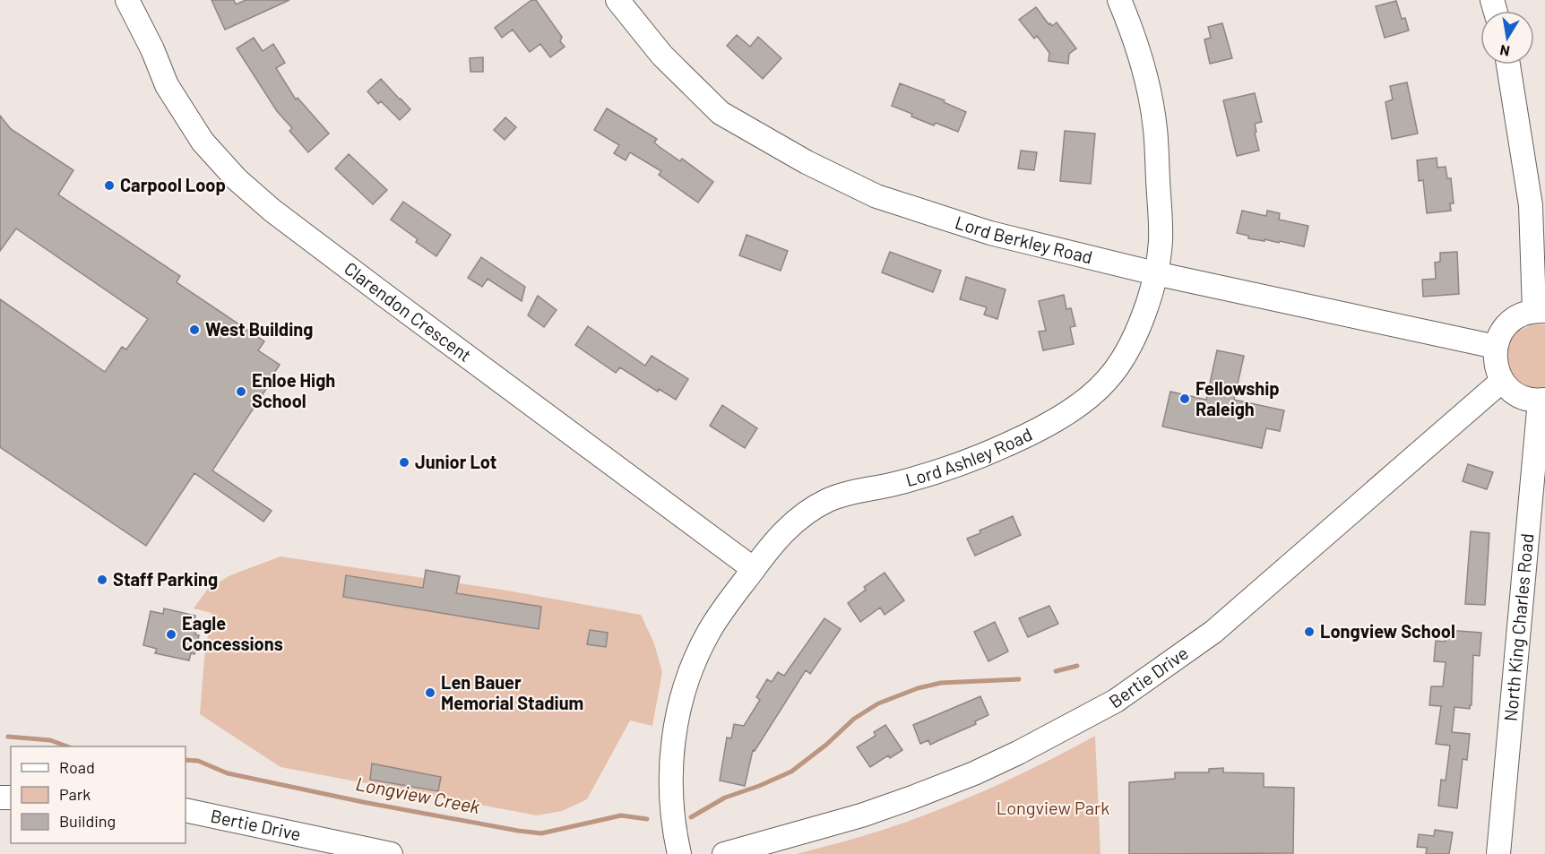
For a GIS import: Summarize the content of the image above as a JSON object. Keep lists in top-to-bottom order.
{
  "streets": {
    "street": [
      "Lord Berkley Road",
      "Clarendon Crescent",
      "Lord Ashley Road",
      "North King Charles Road",
      "Bertie Drive"
    ]
  },
  "crossings": [
    ["Lord Berkley Road", "Lord Ashley Road"],
    ["Clarendon Crescent", "Lord Ashley Road"]
  ],
  "water": ["Longview Creek"],
  "parks": ["Longview Park"],
  "places": [
    "Carpool Loop",
    "West Building",
    "Enloe High School",
    "Fellowship Raleigh",
    "Junior Lot",
    "Staff Parking",
    "Longview School",
    "Eagle Concessions",
    "Len Bauer Memorial Stadium"
  ],
  "legend": ["Road", "Park", "Building"],
  "north": "bottom"
}
